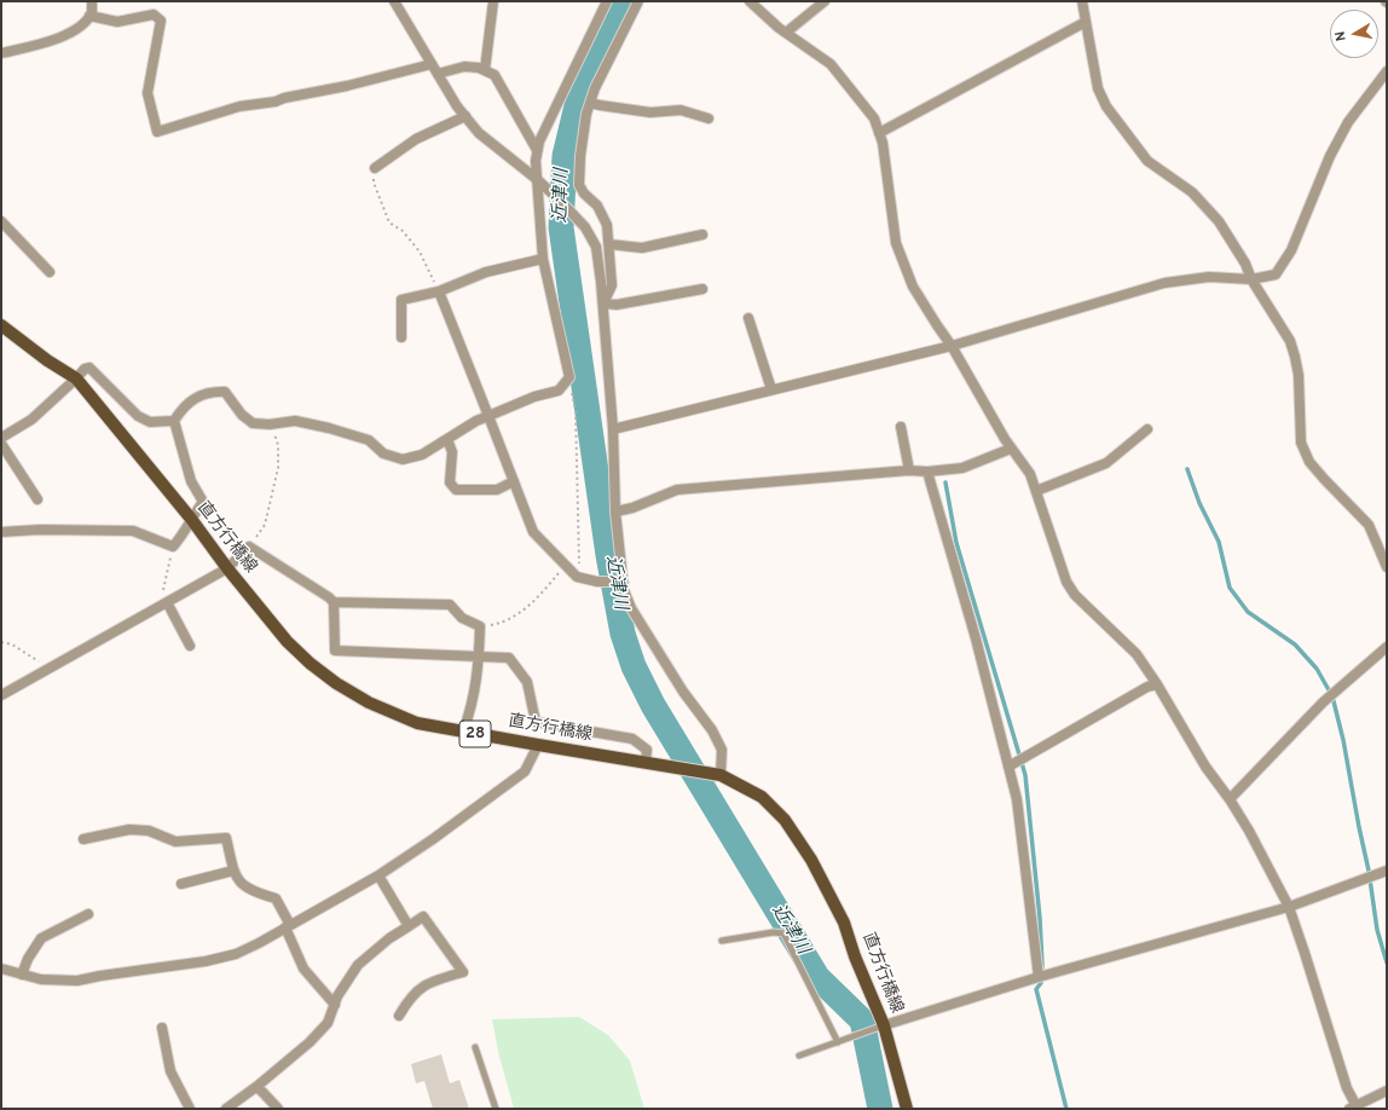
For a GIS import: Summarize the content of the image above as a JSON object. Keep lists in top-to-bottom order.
{
  "streets": {
    "main road": ["直方行橋線", "28"]
  },
  "water": ["近津川"],
  "north": "left"
}
